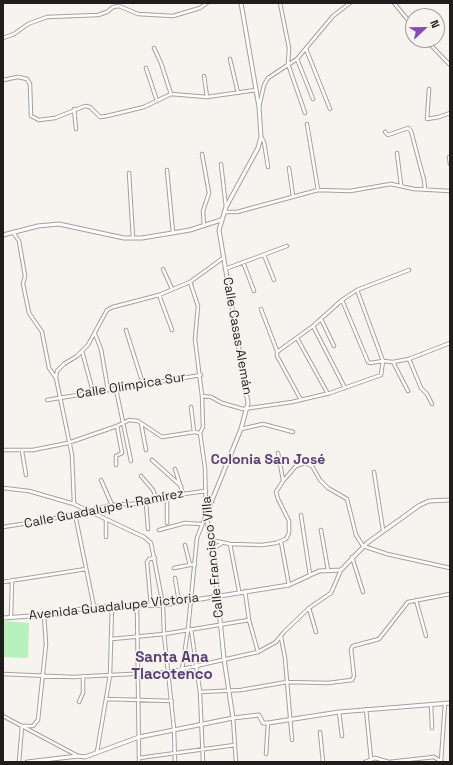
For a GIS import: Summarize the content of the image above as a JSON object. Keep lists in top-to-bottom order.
{
  "streets": {
    "street": [
      "Calle Casas Alemán",
      "Calle Olímpica Sur",
      "Calle Guadalupe I. Ramírez",
      "Calle Francisco Villa",
      "Avenida Guadalupe Victoria"
    ]
  },
  "crossings": [
    ["Calle Casas Alemán", "Calle Francisco Villa"],
    ["Calle Casas Alemán", "Avenida Guadalupe Victoria"],
    ["Calle Olímpica Sur", "Calle Francisco Villa"],
    ["Calle Guadalupe I. Ramírez", "Calle Francisco Villa"],
    ["Calle Francisco Villa", "Avenida Guadalupe Victoria"]
  ],
  "districts": ["Colonia San José", "Santa Ana Tlacotenco"],
  "north": "right"
}
